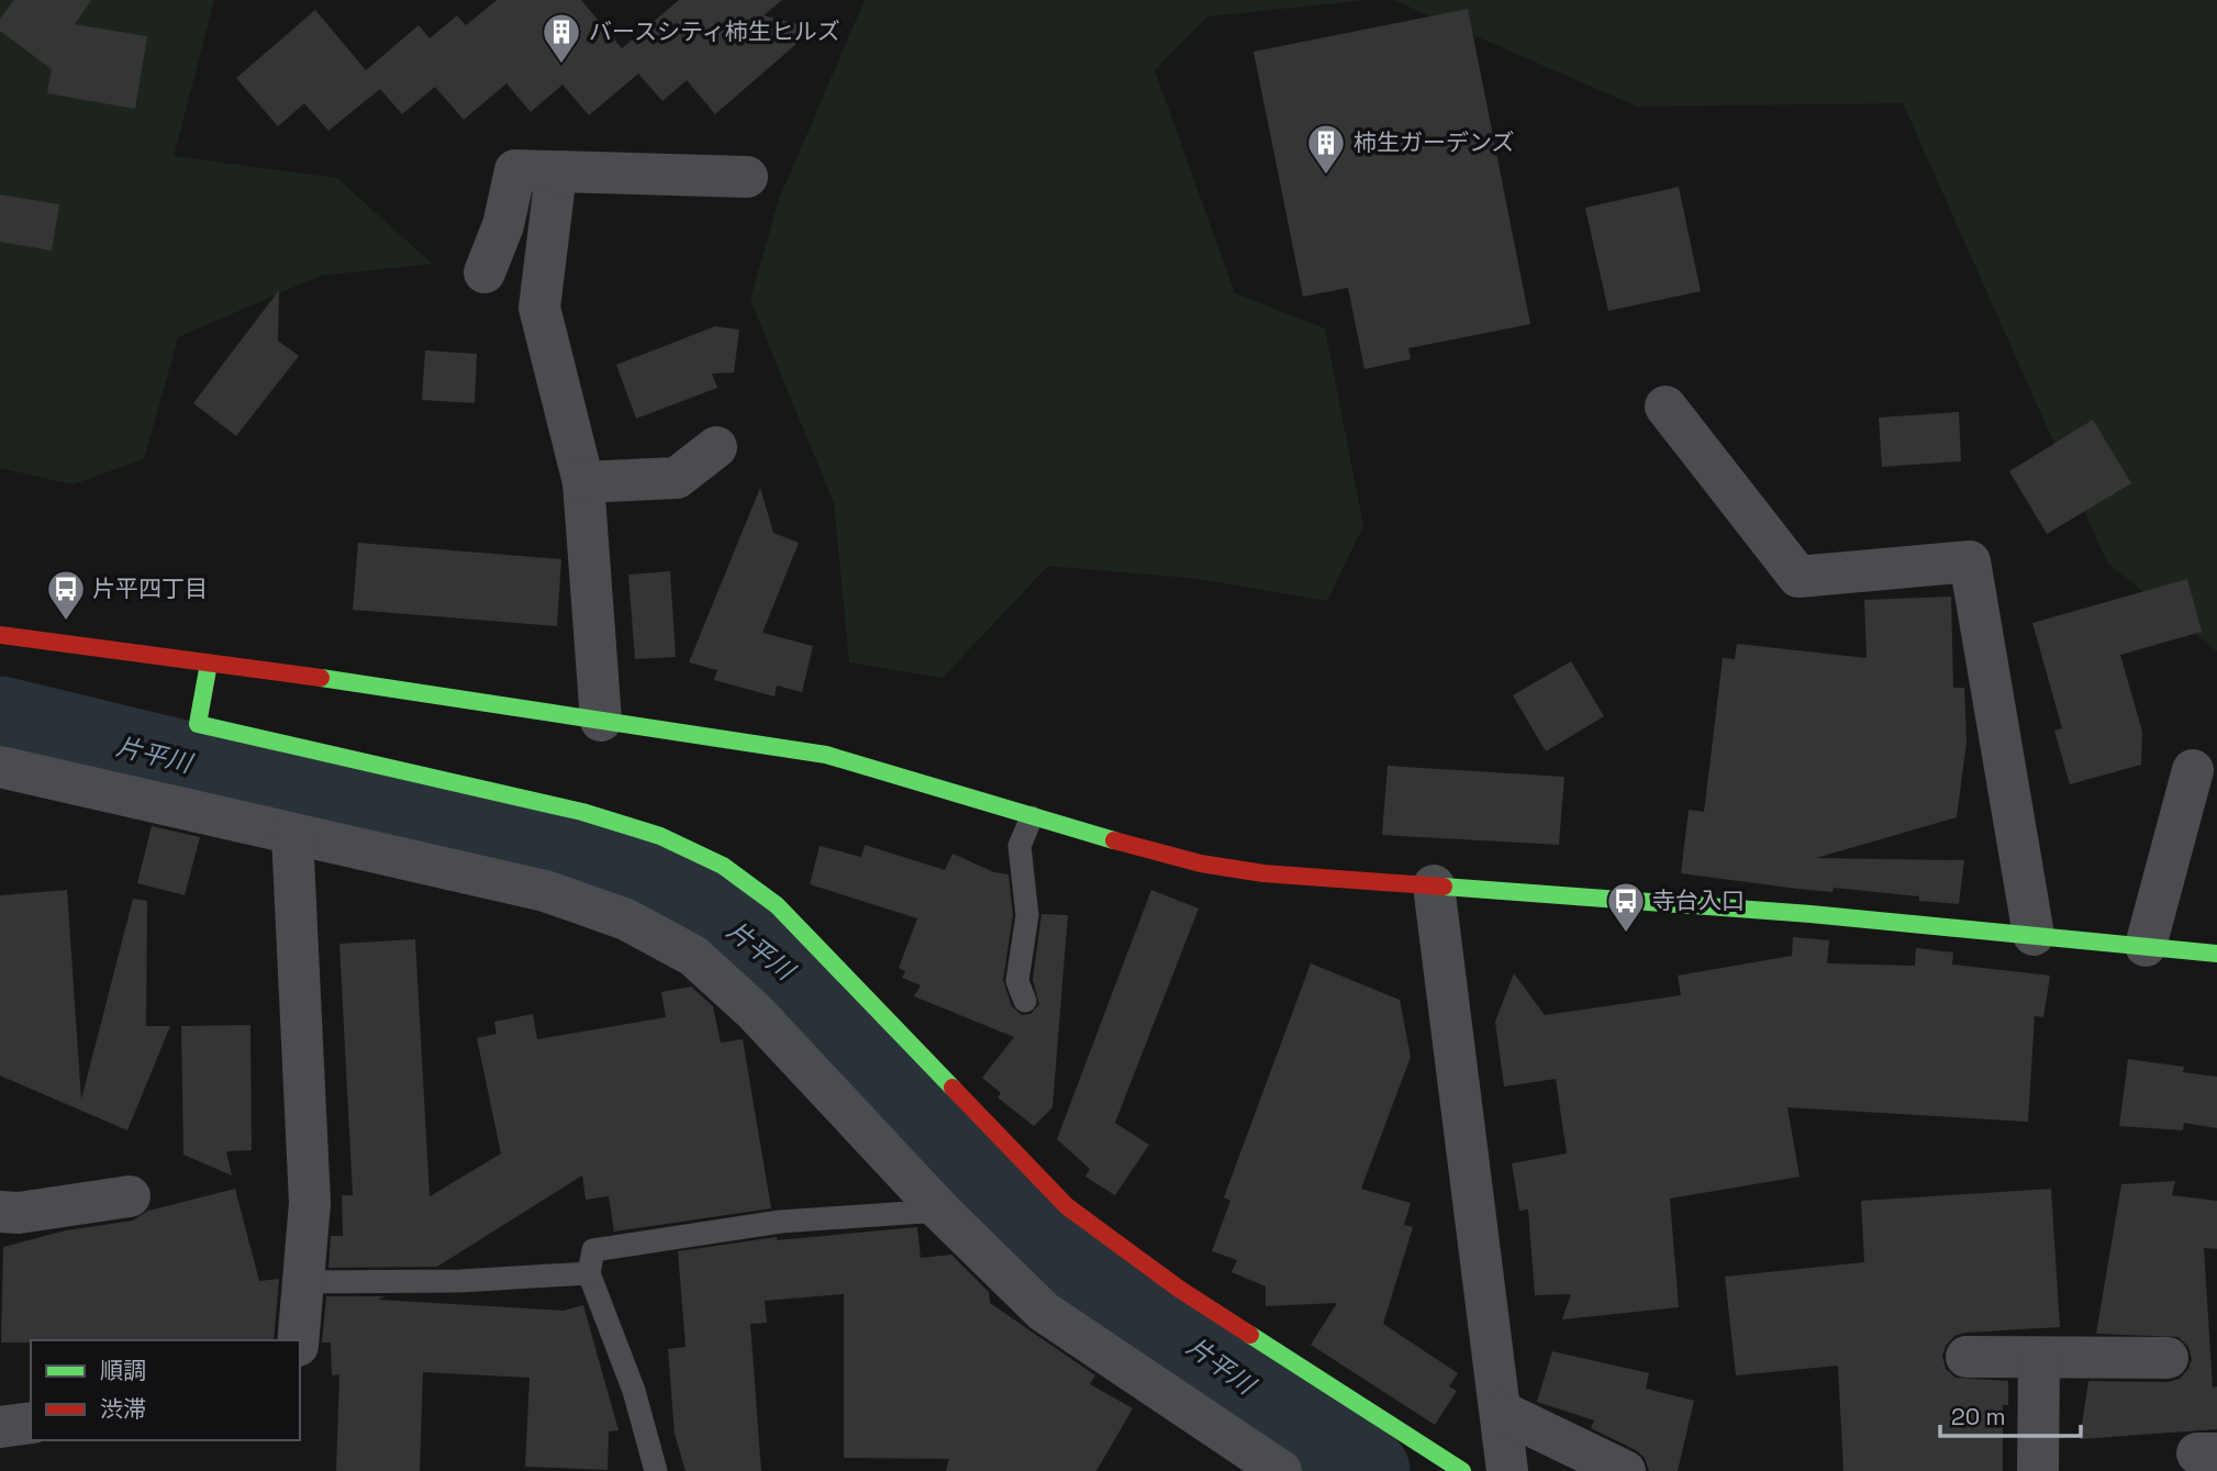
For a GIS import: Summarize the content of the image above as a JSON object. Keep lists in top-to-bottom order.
{
  "water": ["片平川"],
  "places": {
    "building": ["バースシティ柿生ヒルズ", "柿生ガーデンズ"],
    "bus stop": ["片平四丁目", "寺台入口"]
  },
  "legend": ["順調", "渋滞"],
  "scale_bar": "20 m"
}
